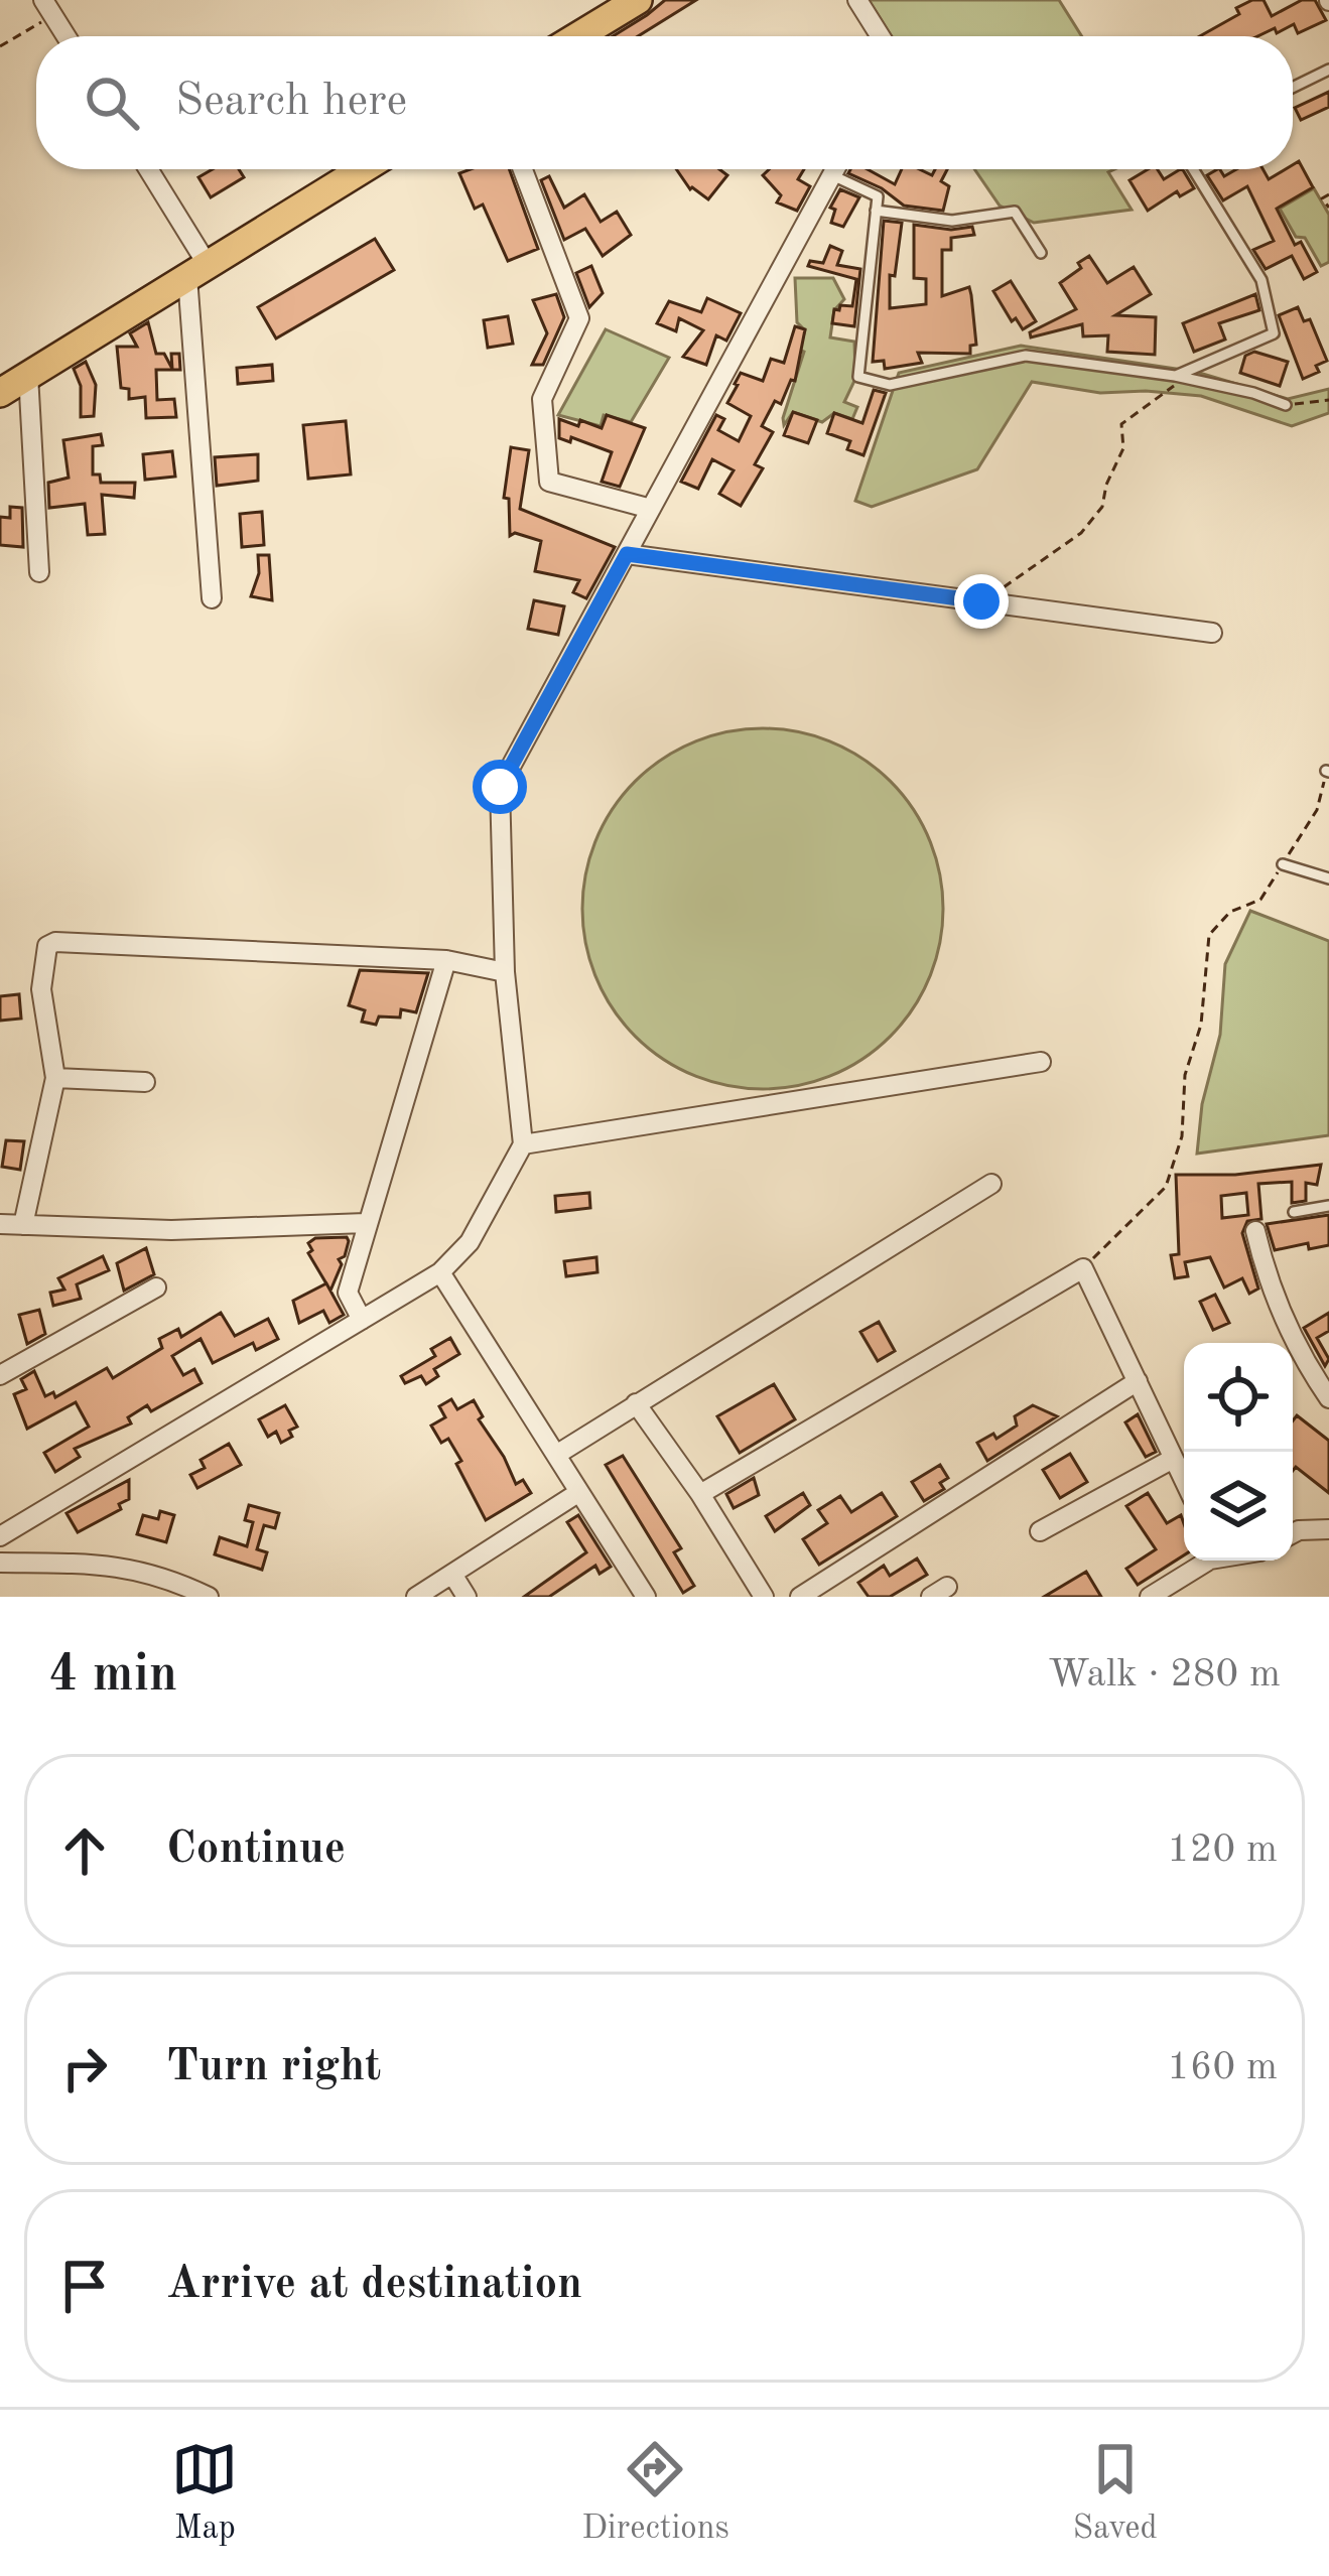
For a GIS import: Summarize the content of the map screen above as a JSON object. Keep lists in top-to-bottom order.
{
  "page": {
    "search": "Search here",
    "heading": ["4 min", "Walk · 280 m"],
    "list": [
      ["Continue", "120 m"],
      ["Turn right", "160 m"],
      "Arrive at destination"
    ],
    "nav": ["Map", "Directions", "Saved"]
  }
}
